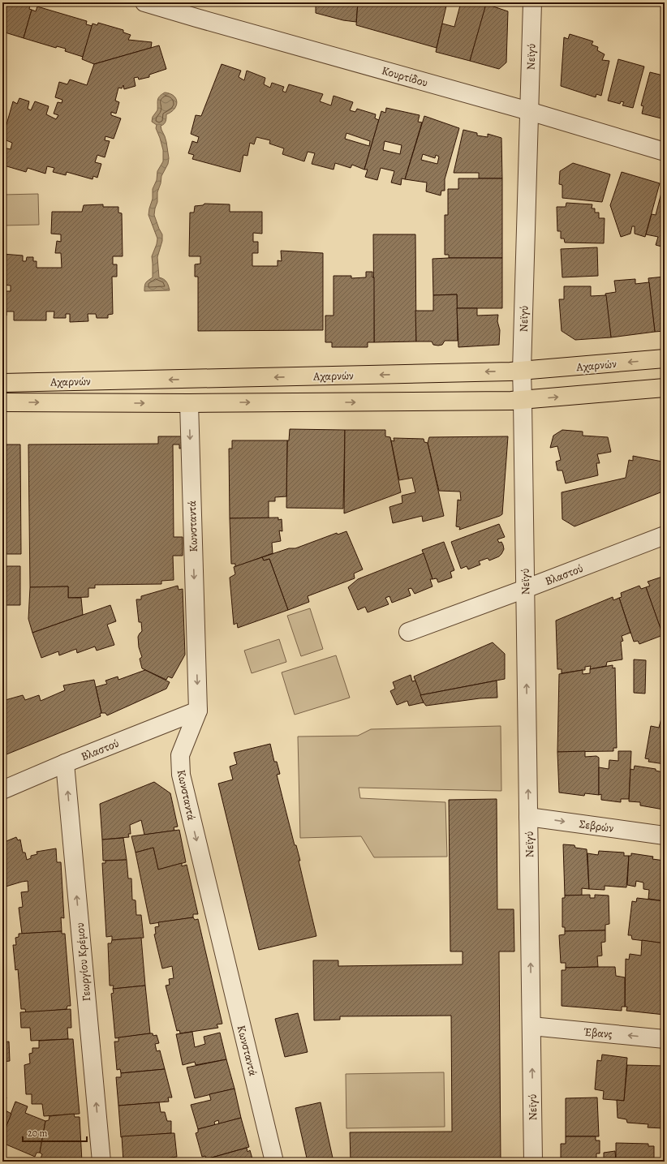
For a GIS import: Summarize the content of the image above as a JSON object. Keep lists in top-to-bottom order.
{
  "streets": {
    "main road": ["Αχαρνών"],
    "street": [
      "Νεϊγύ",
      "Κουρτίδου",
      "Κωνσταντά",
      "Βλαστού",
      "Σεβρών",
      "Γεωργίου Κρέμου",
      "Έβανς"
    ]
  },
  "crossings": [
    ["Νεϊγύ", "Κουρτίδου"],
    ["Νεϊγύ", "Αχαρνών"],
    ["Νεϊγύ", "Βλαστού"],
    ["Νεϊγύ", "Σεβρών"],
    ["Νεϊγύ", "Έβανς"],
    ["Αχαρνών", "Κωνσταντά"],
    ["Κωνσταντά", "Βλαστού"],
    ["Βλαστού", "Γεωργίου Κρέμου"]
  ],
  "one_way": [
    "Νεϊγύ",
    "Κωνσταντά",
    "Σεβρών",
    "Γεωργίου Κρέμου",
    "Έβανς"
  ],
  "scale_bar": "20 m"
}
